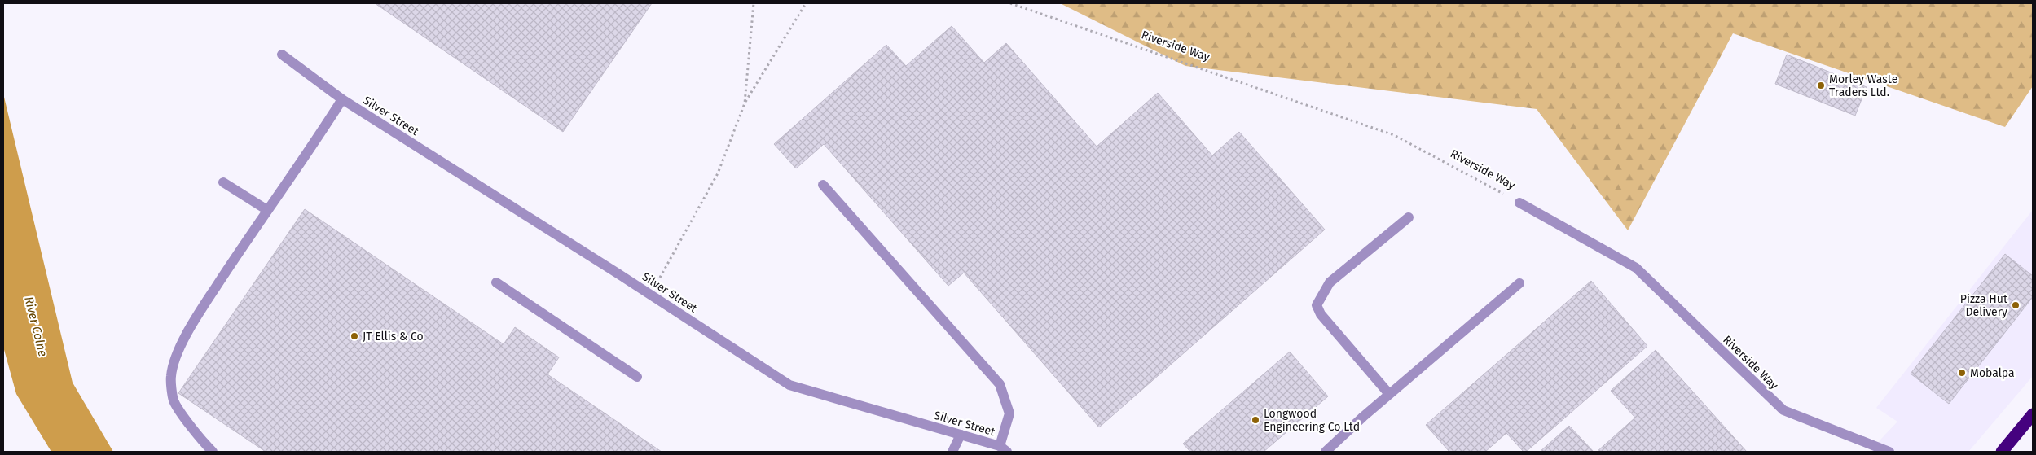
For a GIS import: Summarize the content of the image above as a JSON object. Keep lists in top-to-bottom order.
{
  "streets": {
    "street": ["Riverside Way", "Silver Street"]
  },
  "water": ["River Colne"],
  "places": [
    "Morley Waste Traders Ltd.",
    "Pizza Hut Delivery",
    "JT Ellis & Co",
    "Mobalpa",
    "Longwood Engineering Co Ltd"
  ]
}
